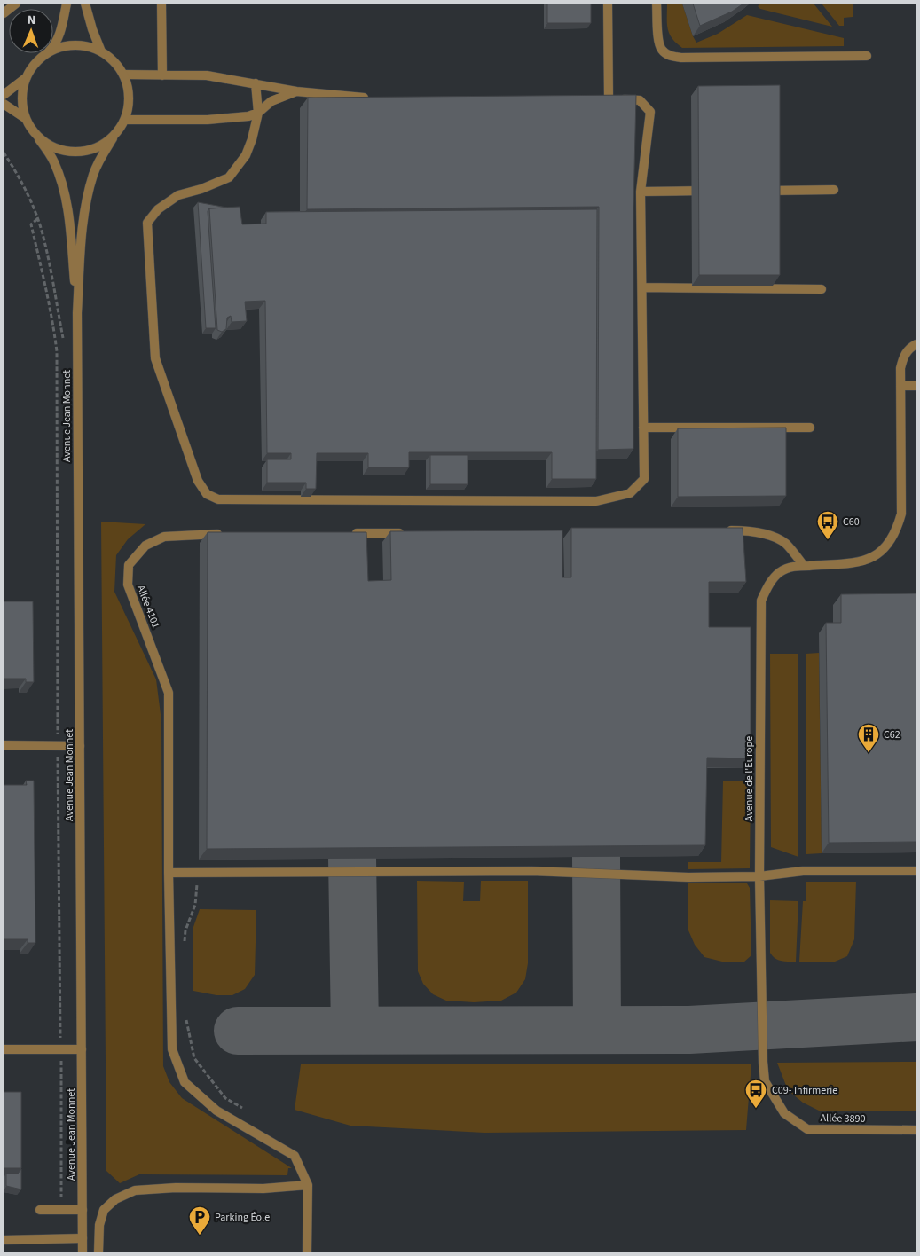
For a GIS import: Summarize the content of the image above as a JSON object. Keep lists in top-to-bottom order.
{
  "streets": {
    "street": [
      "Avenue Jean Monnet",
      "Allée 4101",
      "Avenue de l'Europe",
      "Allée 3890"
    ]
  },
  "crossings": [
    ["Avenue de l'Europe", "Allée 3890"]
  ],
  "places": {
    "bus stop": ["C60", "C09- Infirmerie"],
    "building": ["C62"],
    "parking": ["Parking Éole"]
  },
  "north": "top"
}
